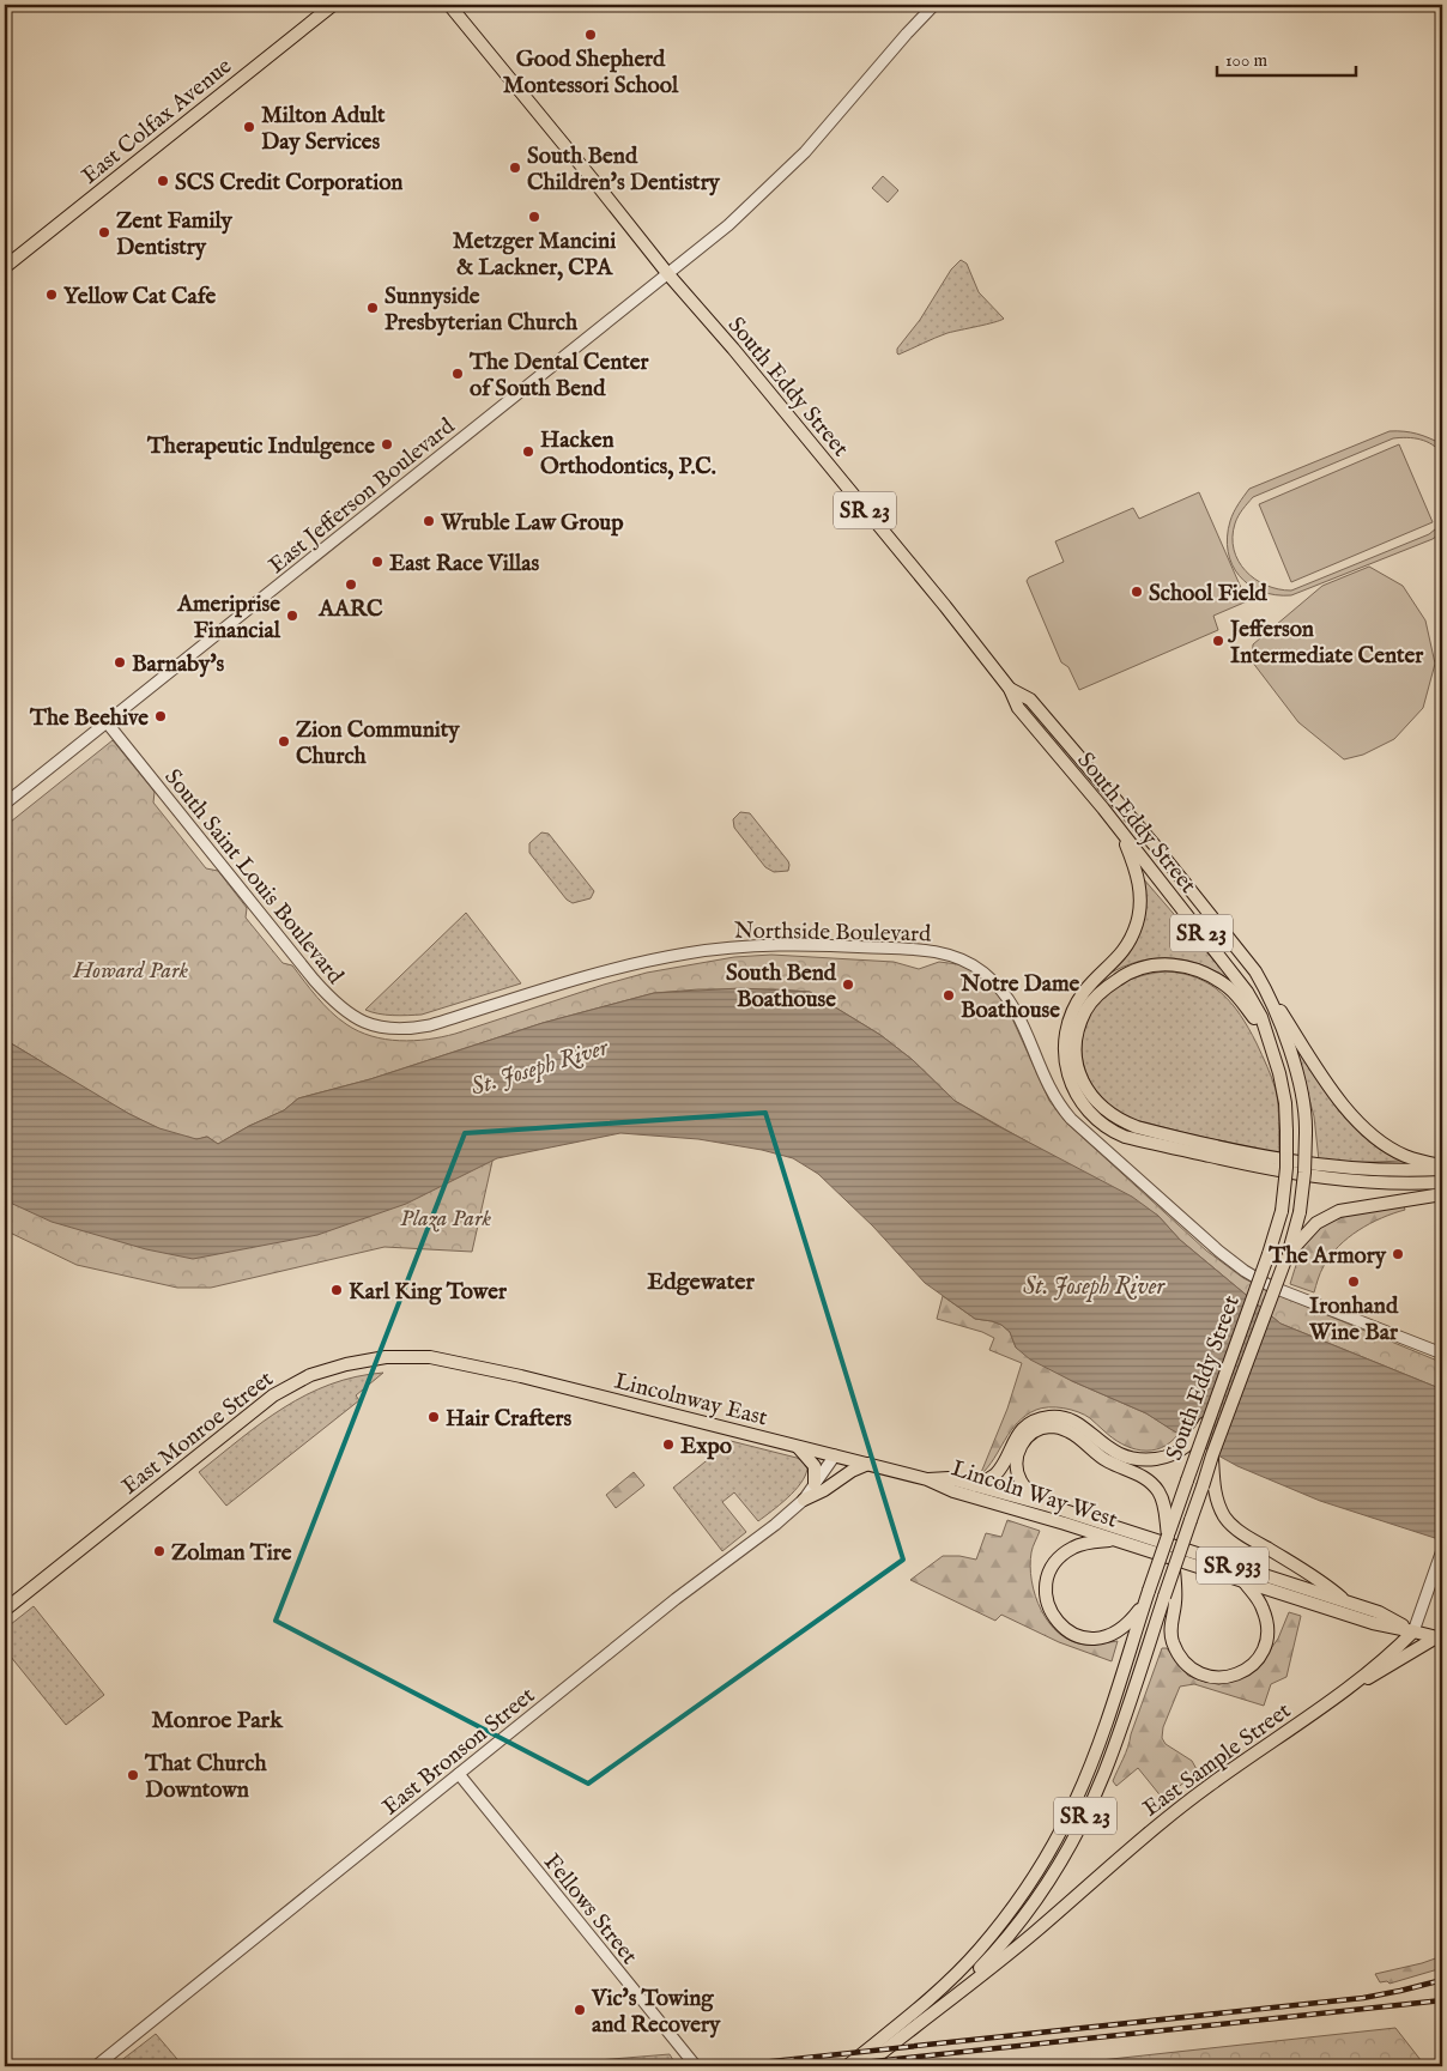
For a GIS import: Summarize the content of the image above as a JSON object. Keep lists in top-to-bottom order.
{
  "streets": {
    "main road": [
      "East Colfax Avenue",
      "South Eddy Street",
      "SR 23",
      "Lincolnway East",
      "East Monroe Street",
      "Lincoln Way West",
      "SR 933",
      "East Sample Street"
    ],
    "street": [
      "East Jefferson Boulevard",
      "South Saint Louis Boulevard",
      "Northside Boulevard",
      "East Bronson Street",
      "Fellows Street"
    ]
  },
  "crossings": [
    ["South Eddy Street", "East Jefferson Boulevard"],
    ["South Eddy Street", "SR 933"],
    ["South Eddy Street", "East Sample Street"],
    ["East Jefferson Boulevard", "South Saint Louis Boulevard"],
    ["South Saint Louis Boulevard", "Northside Boulevard"],
    ["Lincolnway East", "East Monroe Street"],
    ["Lincolnway East", "Lincoln Way West"],
    ["Lincolnway East", "East Bronson Street"],
    ["Lincoln Way West", "SR 933"],
    ["Lincoln Way West", "East Sample Street"],
    ["East Bronson Street", "Fellows Street"]
  ],
  "districts": ["Edgewater", "Monroe Park"],
  "water": ["St. Joseph River"],
  "parks": ["Howard Park", "Plaza Park"],
  "places": [
    "Good Shepherd Montessori School",
    "Milton Adult Day Services",
    "South Bend Children's Dentistry",
    "SCS Credit Corporation",
    "Metzger Mancini & Lackner, CPA",
    "Zent Family Dentistry",
    "Yellow Cat Cafe",
    "Sunnyside Presbyterian Church",
    "The Dental Center of South Bend",
    "Therapeutic Indulgence",
    "Hacken Orthodontics, P.C.",
    "Wruble Law Group",
    "East Race Villas",
    "AARC",
    "School Field",
    "Ameriprise Financial",
    "Jefferson Intermediate Center",
    "Barnaby's",
    "The Beehive",
    "Zion Community Church",
    "South Bend Boathouse",
    "Notre Dame Boathouse",
    "The Armory",
    "Ironhand Wine Bar",
    "Karl King Tower",
    "Hair Crafters",
    "Expo",
    "Zolman Tire",
    "That Church Downtown",
    "Vic's Towing and Recovery"
  ],
  "scale_bar": "100 m"
}
